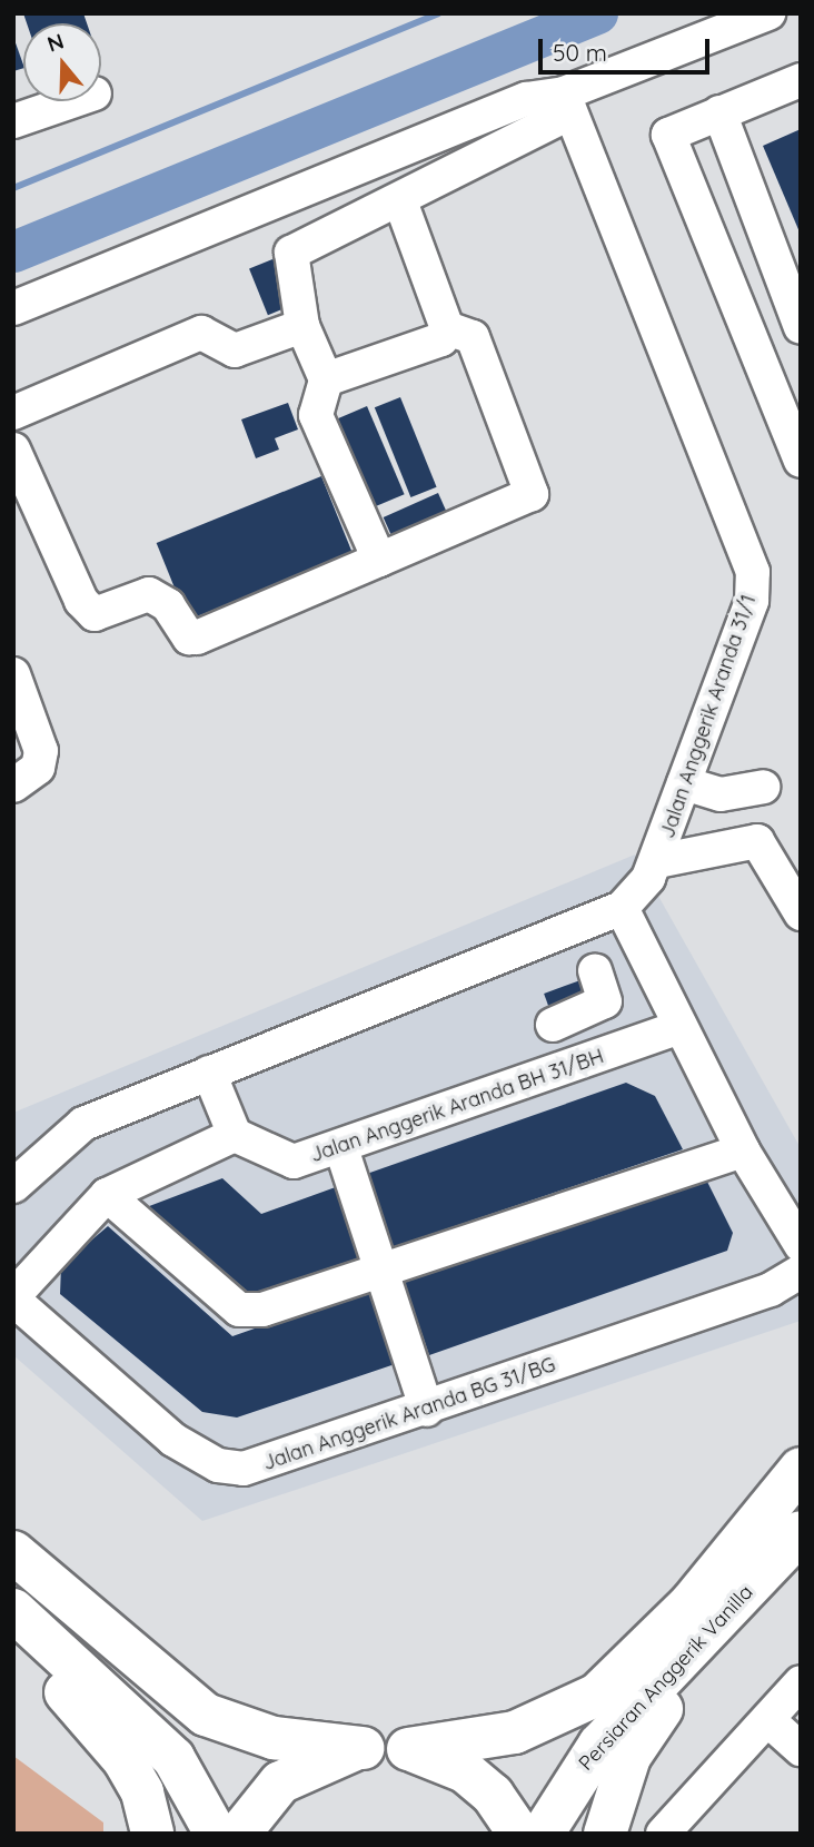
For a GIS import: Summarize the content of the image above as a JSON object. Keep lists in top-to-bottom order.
{
  "streets": {
    "main road": ["Persiaran Anggerik Vanilla"],
    "street": ["Jalan Anggerik Aranda 31/1", "Jalan Anggerik Aranda BH 31/BH", "Jalan Anggerik Aranda BG 31/BG"]
  },
  "scale_bar": "50 m",
  "north": "top"
}
